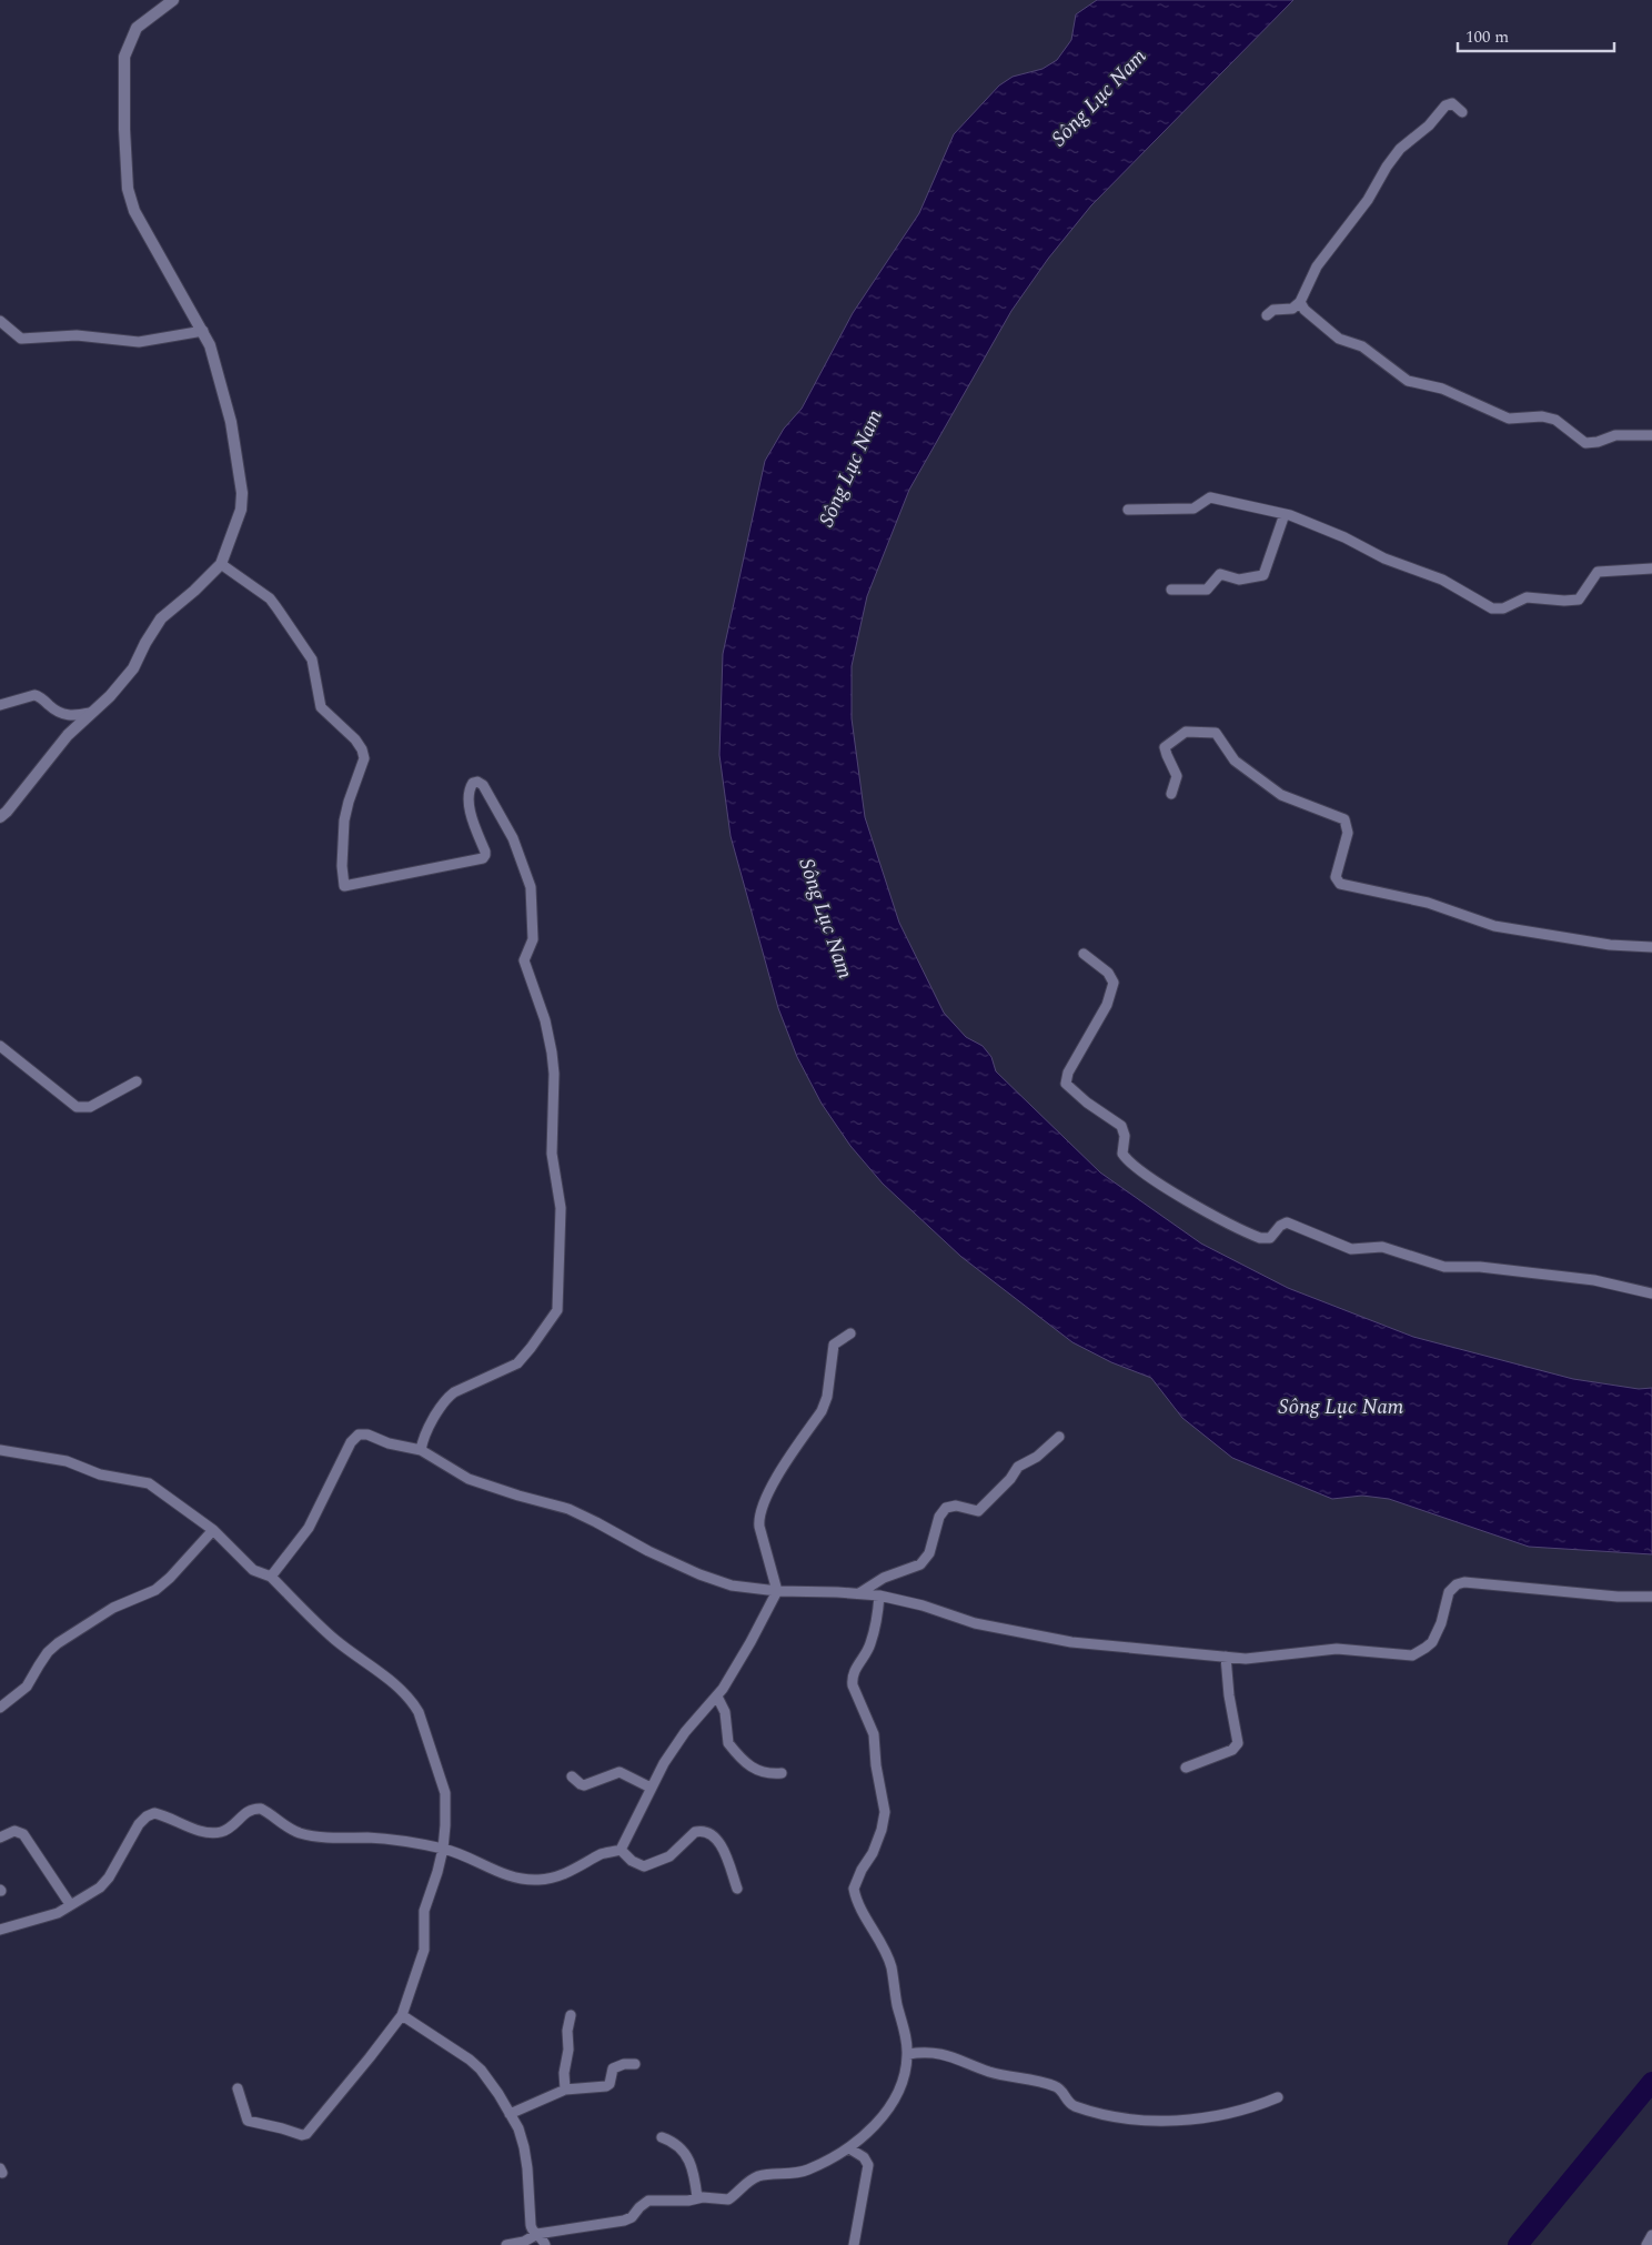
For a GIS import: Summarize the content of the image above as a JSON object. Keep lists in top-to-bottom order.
{
  "water": ["Sông Lục Nam"],
  "scale_bar": "100 m"
}
